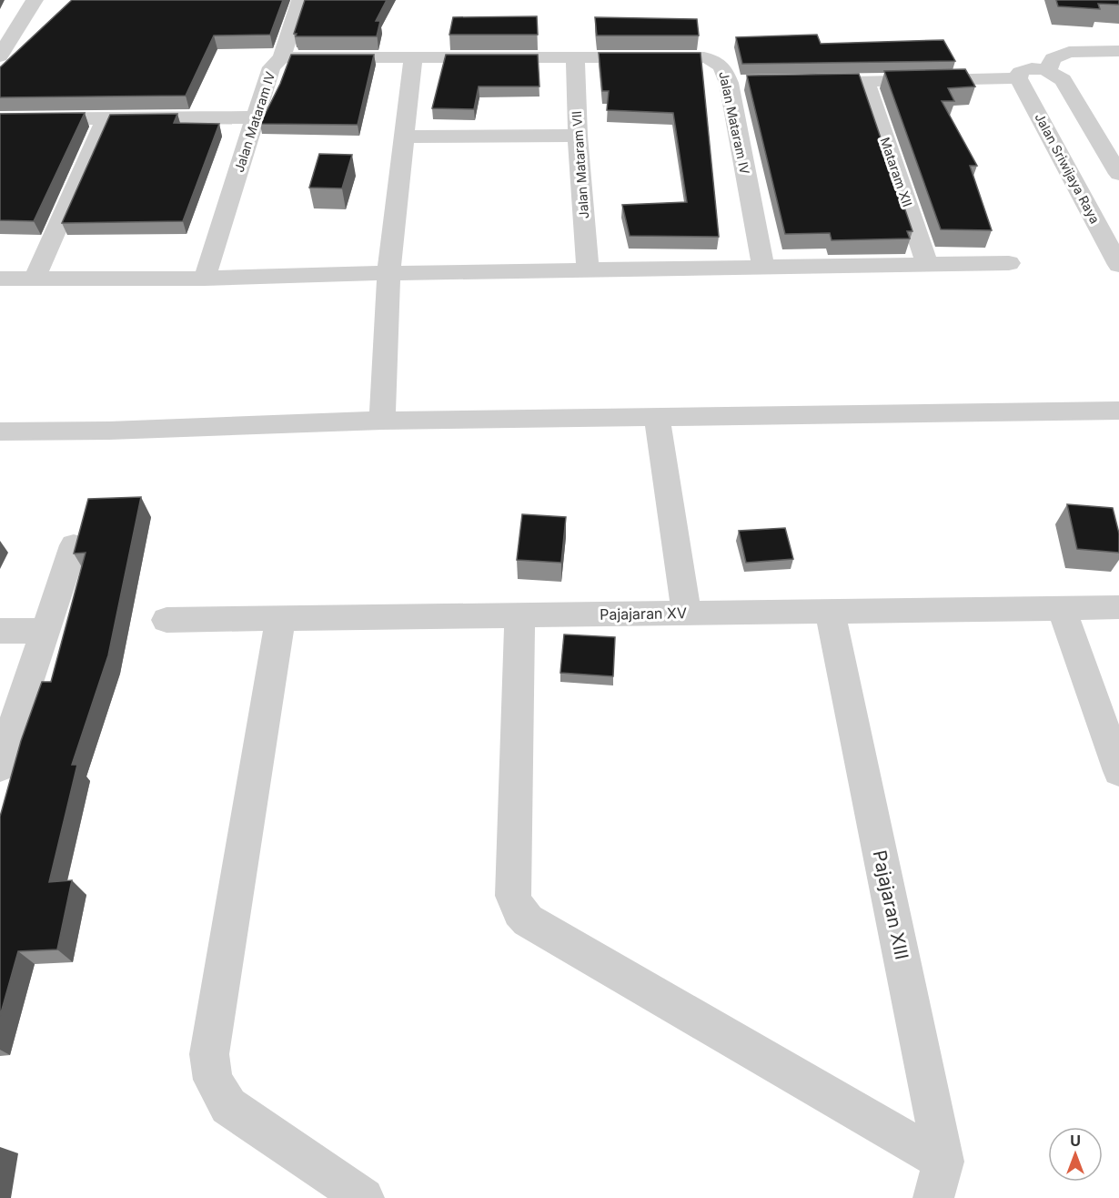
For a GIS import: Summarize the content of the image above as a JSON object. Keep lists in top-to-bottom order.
{
  "streets": {
    "street": [
      "Jalan Mataram IV",
      "Jalan Mataram VII",
      "Jalan Sriwijaya Raya",
      "Mataram XII",
      "Pajajaran XV",
      "Pajajaran XIII"
    ]
  },
  "crossings": [
    ["Jalan Mataram IV", "Jalan Mataram VII"],
    ["Pajajaran XV", "Pajajaran XIII"]
  ],
  "north": "top"
}
